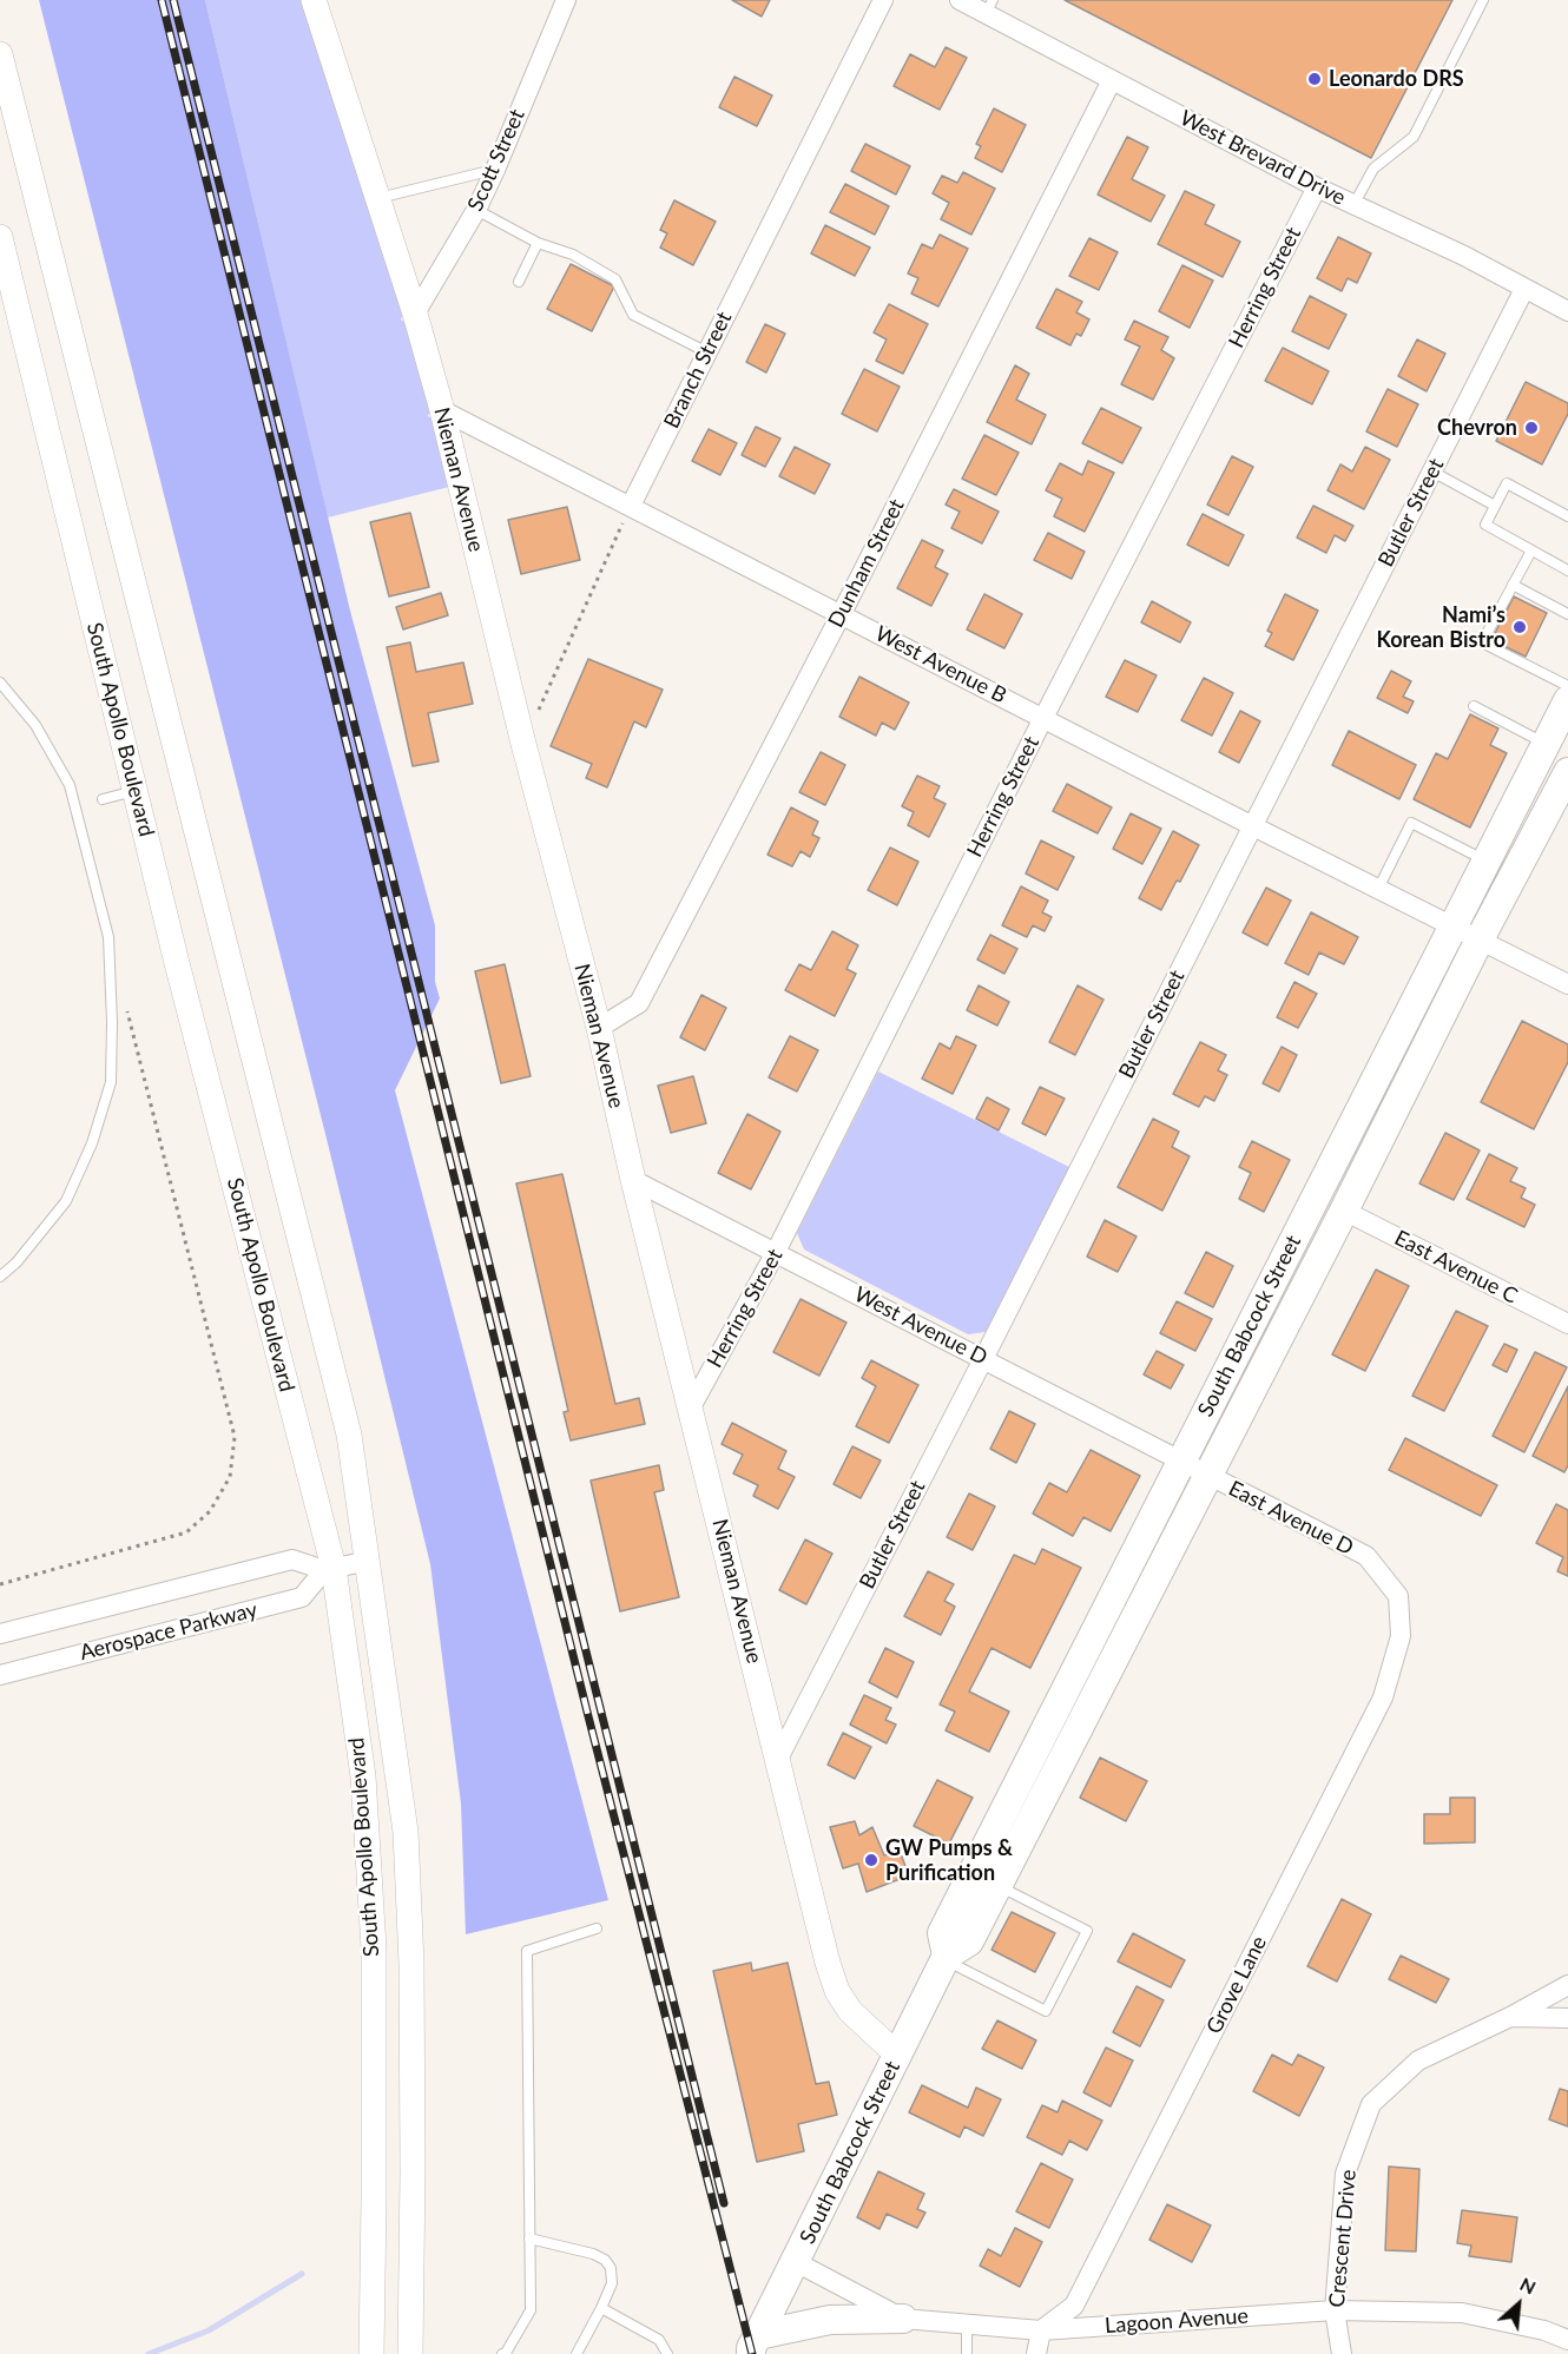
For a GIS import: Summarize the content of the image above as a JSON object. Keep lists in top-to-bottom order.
{
  "streets": {
    "main road": ["South Babcock Street"],
    "street": [
      "West Brevard Drive",
      "Scott Street",
      "Herring Street",
      "Branch Street",
      "Nieman Avenue",
      "Butler Street",
      "Dunham Street",
      "West Avenue B",
      "South Apollo Boulevard",
      "East Avenue C",
      "West Avenue D",
      "East Avenue D",
      "Aerospace Parkway",
      "Grove Lane",
      "Crescent Drive",
      "Lagoon Avenue"
    ]
  },
  "crossings": [
    ["West Brevard Drive", "Herring Street"],
    ["West Brevard Drive", "Butler Street"],
    ["West Brevard Drive", "Dunham Street"],
    ["Scott Street", "Nieman Avenue"],
    ["Herring Street", "Nieman Avenue"],
    ["Herring Street", "West Avenue B"],
    ["Herring Street", "West Avenue D"],
    ["Branch Street", "West Avenue B"],
    ["Nieman Avenue", "Butler Street"],
    ["Nieman Avenue", "Dunham Street"],
    ["Nieman Avenue", "West Avenue B"],
    ["Nieman Avenue", "West Avenue D"],
    ["Nieman Avenue", "South Babcock Street"],
    ["Butler Street", "West Avenue B"],
    ["Butler Street", "West Avenue D"],
    ["Dunham Street", "West Avenue B"],
    ["West Avenue B", "South Babcock Street"],
    ["South Apollo Boulevard", "Aerospace Parkway"],
    ["East Avenue C", "South Babcock Street"],
    ["West Avenue D", "South Babcock Street"],
    ["West Avenue D", "East Avenue D"],
    ["South Babcock Street", "East Avenue D"],
    ["South Babcock Street", "Lagoon Avenue"],
    ["East Avenue D", "Grove Lane"],
    ["Grove Lane", "Lagoon Avenue"],
    ["Crescent Drive", "Lagoon Avenue"]
  ],
  "places": [
    "Leonardo DRS",
    "Chevron",
    "Nami’s Korean Bistro",
    "GW Pumps & Purification"
  ],
  "north": "top right"
}
